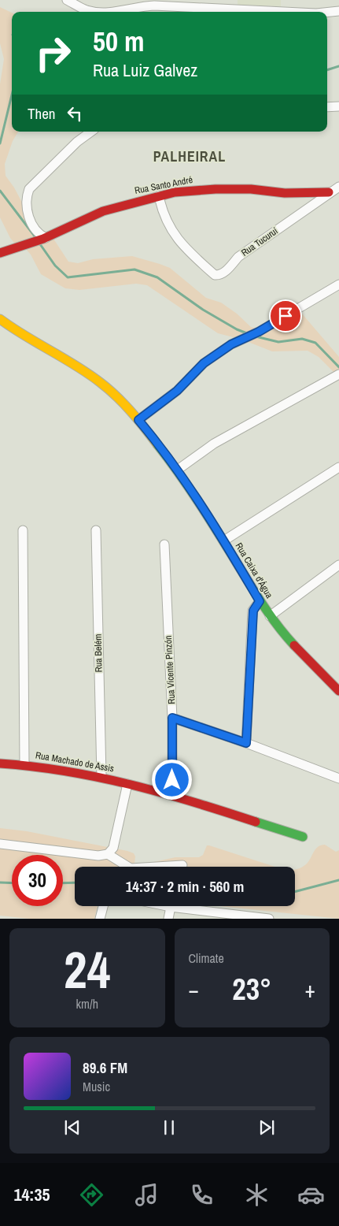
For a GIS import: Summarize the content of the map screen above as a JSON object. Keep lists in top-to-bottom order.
{
  "streets": {
    "street": [
      "Rua Santo André",
      "Rua Tucuruí",
      "Rua Caixa d'Água",
      "Rua Belém",
      "Rua Vicente Pinzón",
      "Rua Machado de Assis"
    ]
  },
  "crossings": [
    ["Rua Santo André", "Rua Tucuruí"],
    ["Rua Belém", "Rua Machado de Assis"],
    ["Rua Vicente Pinzón", "Rua Machado de Assis"]
  ],
  "districts": ["PALHEIRAL"],
  "page": {
    "turn": ["50 m", "Rua Luiz Galvez"],
    "then": "Then",
    "limit": "30",
    "trip": "14:37 · 2 min · 560 m",
    "tile": [
      ["24", "km/h"],
      "Climate"
    ],
    "heat": ["−", "23°", "+"],
    "song": ["89.6 FM", "Music"],
    "tabs": "14:35"
  }
}
